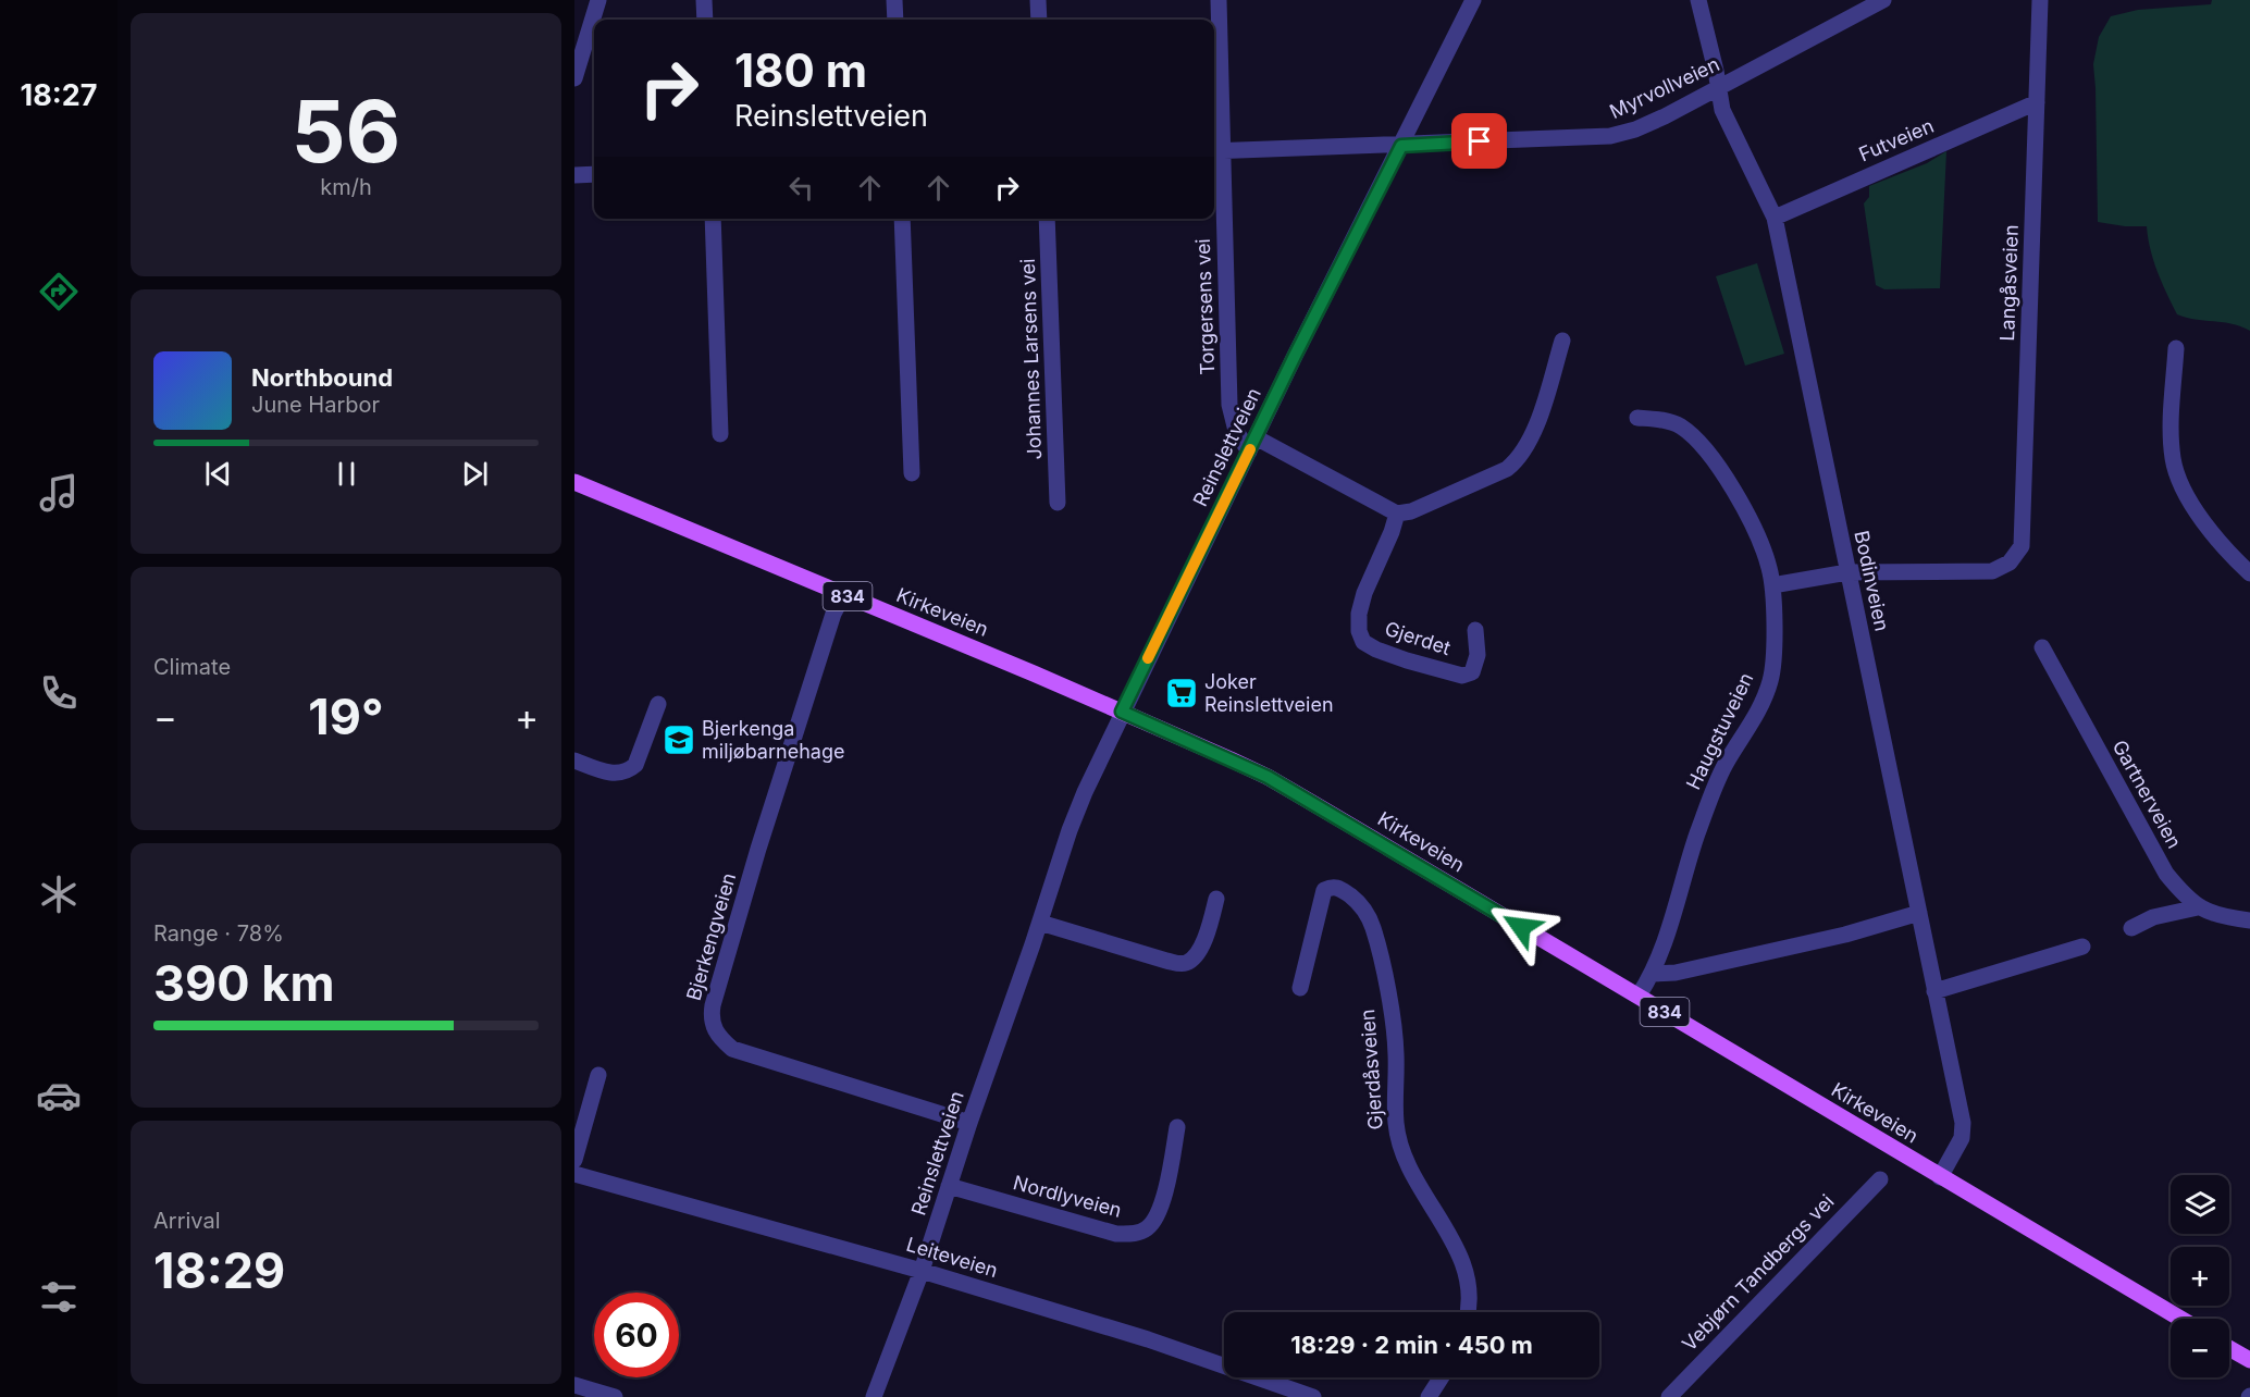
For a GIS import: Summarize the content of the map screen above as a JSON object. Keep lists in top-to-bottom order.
{
  "streets": {
    "main road": ["834", "Kirkeveien"],
    "street": [
      "Myrvollveien",
      "Futveien",
      "Langåsveien",
      "Torgersens vei",
      "Johannes Larsens vei",
      "Reinslettveien",
      "Bodinveien",
      "Gjerdet",
      "Haugstuveien",
      "Gartnerveien",
      "Bjerkengveien",
      "Gjerdåsveien",
      "Nordlyveien",
      "Leiteveien",
      "Vebjørn Tandbergs vei"
    ]
  },
  "crossings": [
    ["Myrvollveien", "Torgersens vei"],
    ["Myrvollveien", "Reinslettveien"],
    ["Myrvollveien", "Bodinveien"],
    ["Futveien", "Langåsveien"],
    ["Futveien", "Bodinveien"],
    ["Langåsveien", "Bodinveien"],
    ["Torgersens vei", "Reinslettveien"],
    ["Reinslettveien", "Kirkeveien"],
    ["Reinslettveien", "Bjerkengveien"],
    ["Reinslettveien", "Nordlyveien"],
    ["Reinslettveien", "Leiteveien"],
    ["Bodinveien", "Kirkeveien"],
    ["Kirkeveien", "Haugstuveien"],
    ["Kirkeveien", "Bjerkengveien"]
  ],
  "places": {
    "supermarket": ["Joker Reinslettveien"],
    "school or university": ["Bjerkenga miljøbarnehage"]
  },
  "page": {
    "tabs": "18:27",
    "tile": [
      ["56", "km/h"],
      "Climate",
      ["Range · 78%", "390 km"],
      ["Arrival", "18:29"]
    ],
    "turn": ["180 m", "Reinslettveien"],
    "song": ["Northbound", "June Harbor"],
    "heat": ["−", "19°", "+"],
    "map_buttons": ["+", "−"],
    "limit": "60",
    "trip": "18:29 · 2 min · 450 m"
  }
}
